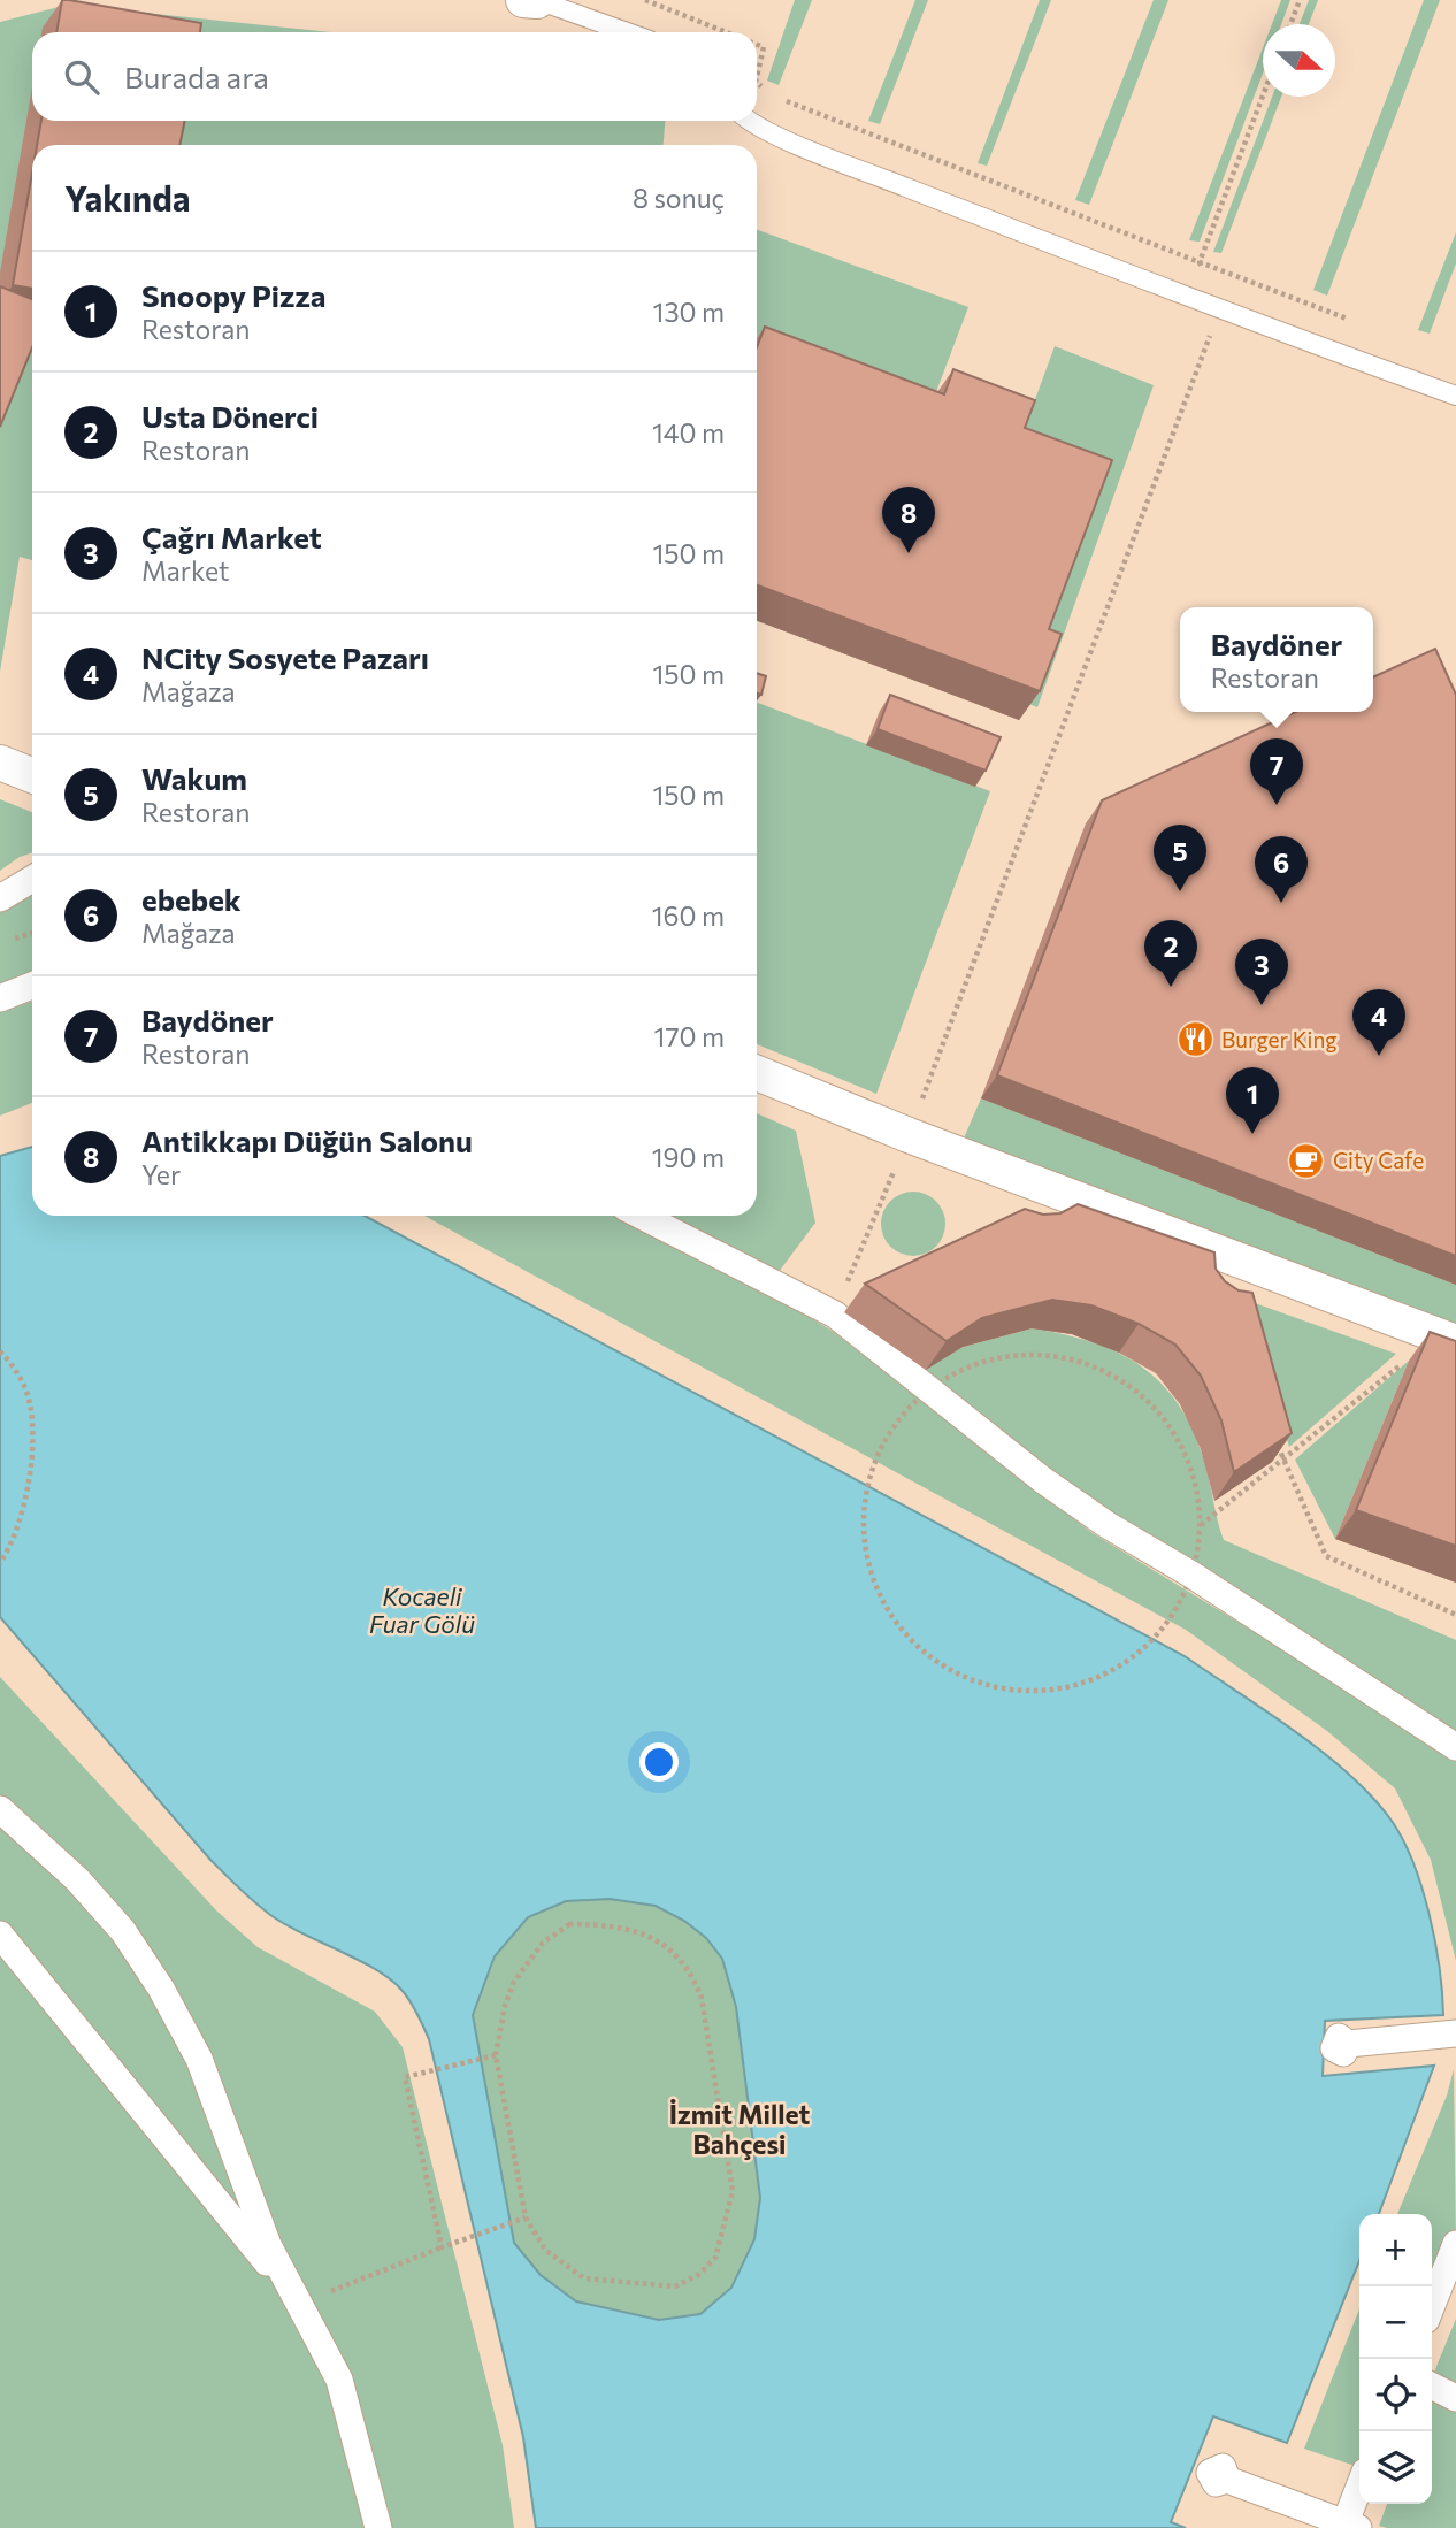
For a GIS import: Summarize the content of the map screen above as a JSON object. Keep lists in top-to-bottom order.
{
  "districts": ["İzmit Millet Bahçesi"],
  "water": ["Kocaeli Fuar Gölü"],
  "places": {
    "restaurant": ["Burger King"],
    "cafe": ["City Cafe"]
  },
  "north": "right",
  "page": {
    "search": "Burada ara",
    "heading": ["Yakında", "8 sonuç"],
    "list": [
      {
        "mark": "1",
        "name": "Snoopy Pizza",
        "note": "Restoran",
        "value": "130 m"
      },
      {
        "mark": "2",
        "name": "Usta Dönerci",
        "note": "Restoran",
        "value": "140 m"
      },
      {
        "mark": "3",
        "name": "Çağrı Market",
        "note": "Market",
        "value": "150 m"
      },
      {
        "mark": "4",
        "name": "NCity Sosyete Pazarı",
        "note": "Mağaza",
        "value": "150 m"
      },
      {
        "mark": "5",
        "name": "Wakum",
        "note": "Restoran",
        "value": "150 m"
      },
      {
        "mark": "6",
        "name": "ebebek",
        "note": "Mağaza",
        "value": "160 m"
      },
      {
        "mark": "7",
        "name": "Baydöner",
        "note": "Restoran",
        "value": "170 m"
      },
      {
        "mark": "8",
        "name": "Antikkapı Düğün Salonu",
        "note": "Yer",
        "value": "190 m"
      }
    ],
    "pins": [
      "8",
      "7",
      "5",
      "6",
      "2",
      "3",
      "4",
      "1"
    ],
    "popup": ["Baydöner", "Restoran"],
    "map_buttons": ["+", "−"]
  }
}
